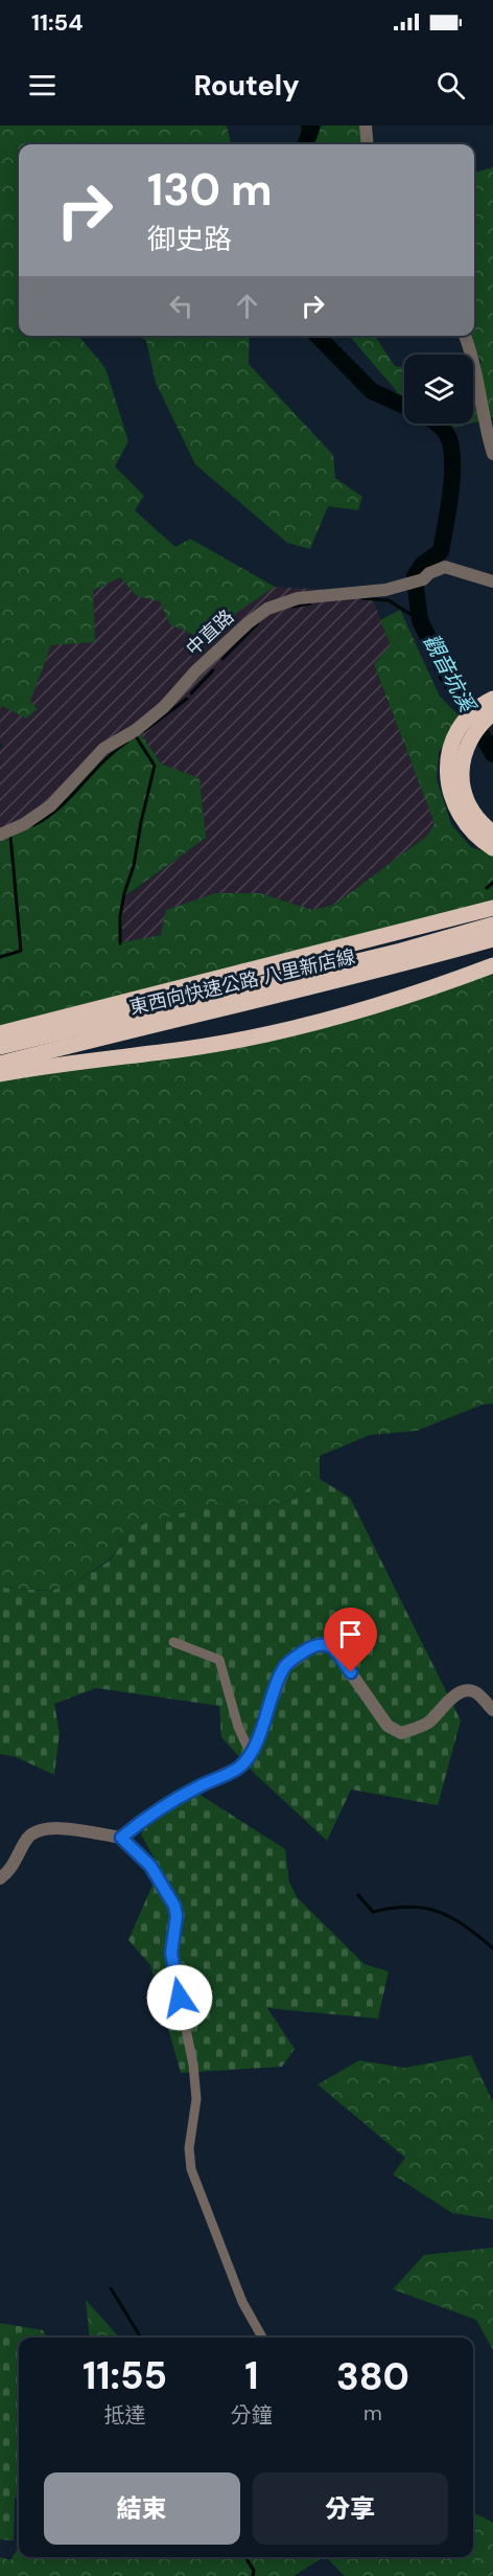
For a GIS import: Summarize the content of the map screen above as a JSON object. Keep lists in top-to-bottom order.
{
  "streets": {
    "highway": ["東西向快速公路 八里新店線"],
    "street": ["中直路"]
  },
  "water": ["觀音坑溪"],
  "page": {
    "status": "11:54",
    "header": "Routely",
    "turn": ["130 m", "御史路"],
    "eta": [
      "11:55",
      "抵達",
      "1",
      "分鐘",
      "380",
      "m"
    ],
    "buttons": ["結束", "分享"]
  }
}
